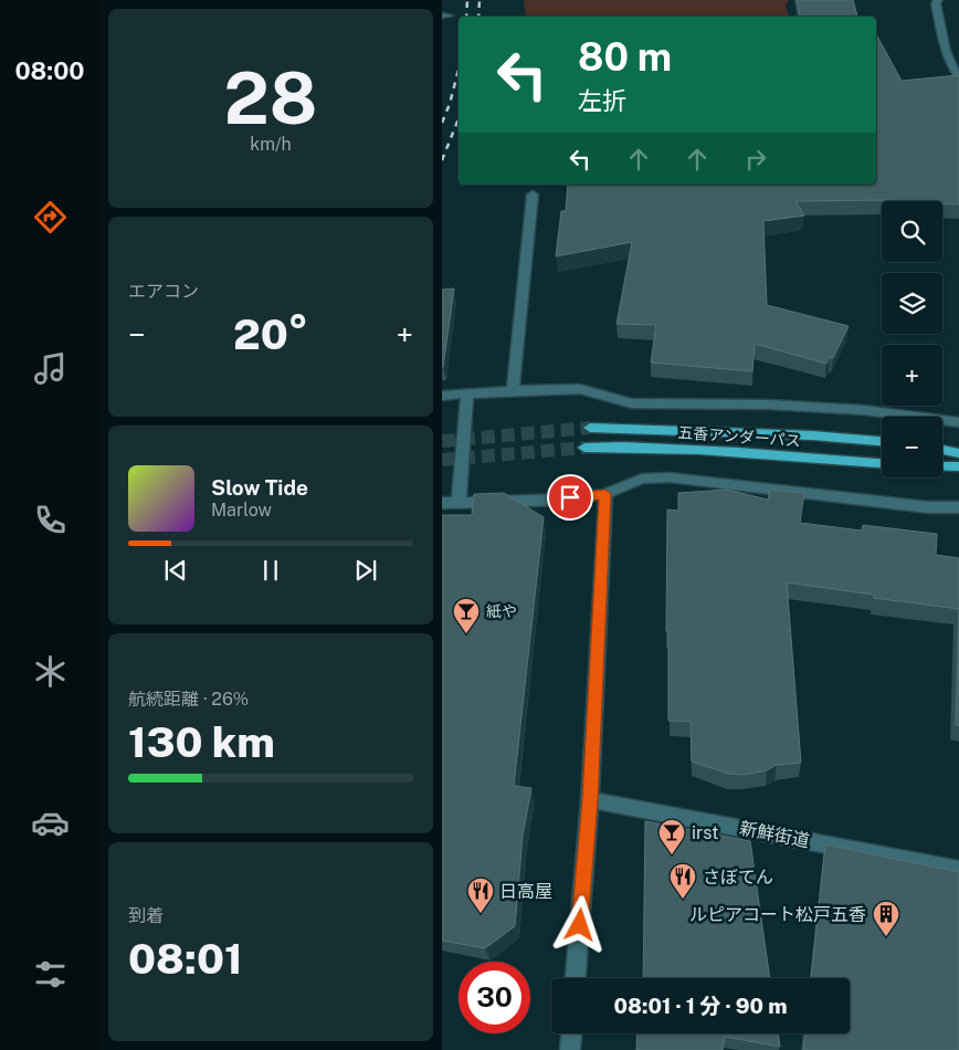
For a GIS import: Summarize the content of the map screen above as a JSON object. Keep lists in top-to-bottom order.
{
  "streets": {
    "main road": ["五香アンダーパス"],
    "street": ["新鮮街道"]
  },
  "places": {
    "bar": ["紙や", "irst"],
    "restaurant": ["さぼてん", "日高屋"],
    "building": ["ルピアコート松戸五香"]
  },
  "page": {
    "tabs": "08:00",
    "tile": [
      ["28", "km/h"],
      "エアコン",
      ["航続距離 · 26%", "130 km"],
      ["到着", "08:01"]
    ],
    "turn": ["80 m", "左折"],
    "map_buttons": ["+", "−"],
    "heat": ["−", "20°", "+"],
    "song": ["Slow Tide", "Marlow"],
    "limit": "30",
    "trip": "08:01 · 1 分 · 90 m"
  }
}
